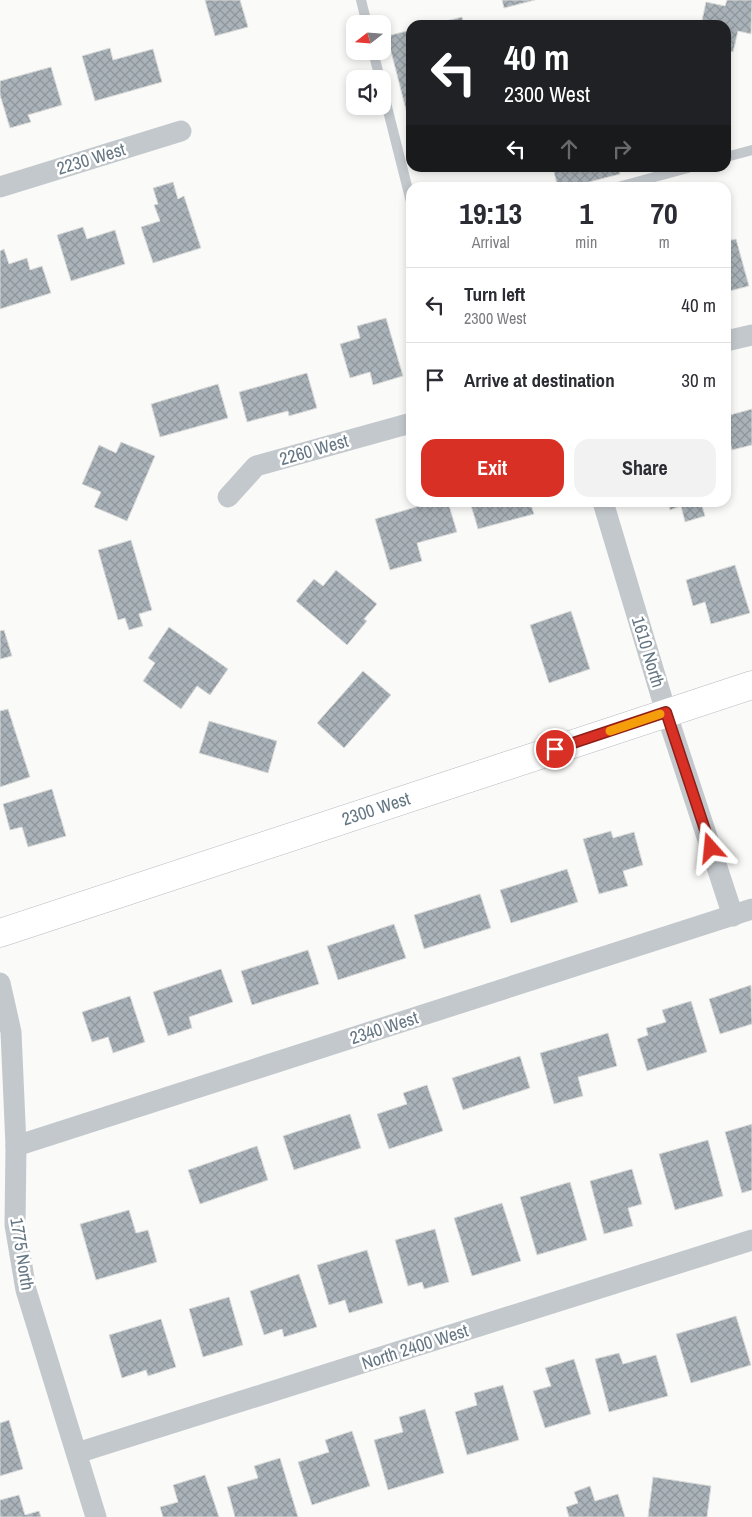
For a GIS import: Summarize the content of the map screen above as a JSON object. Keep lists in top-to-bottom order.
{
  "streets": {
    "main road": ["2300 West"],
    "street": [
      "2230 West",
      "2260 West",
      "1610 North",
      "2340 West",
      "1775 North",
      "North 2400 West"
    ]
  },
  "crossings": [
    ["1610 North", "2300 West"],
    ["1610 North", "2340 West"],
    ["2340 West", "1775 North"],
    ["1775 North", "North 2400 West"]
  ],
  "north": "left",
  "page": {
    "turn": ["40 m", "2300 West"],
    "eta": [
      "19:13",
      "Arrival",
      "1",
      "min",
      "70",
      "m"
    ],
    "list": [
      {
        "name": "Turn left",
        "note": "2300 West",
        "value": "40 m"
      },
      {
        "name": "Arrive at destination",
        "value": "30 m"
      }
    ],
    "buttons": ["Exit", "Share"]
  }
}
